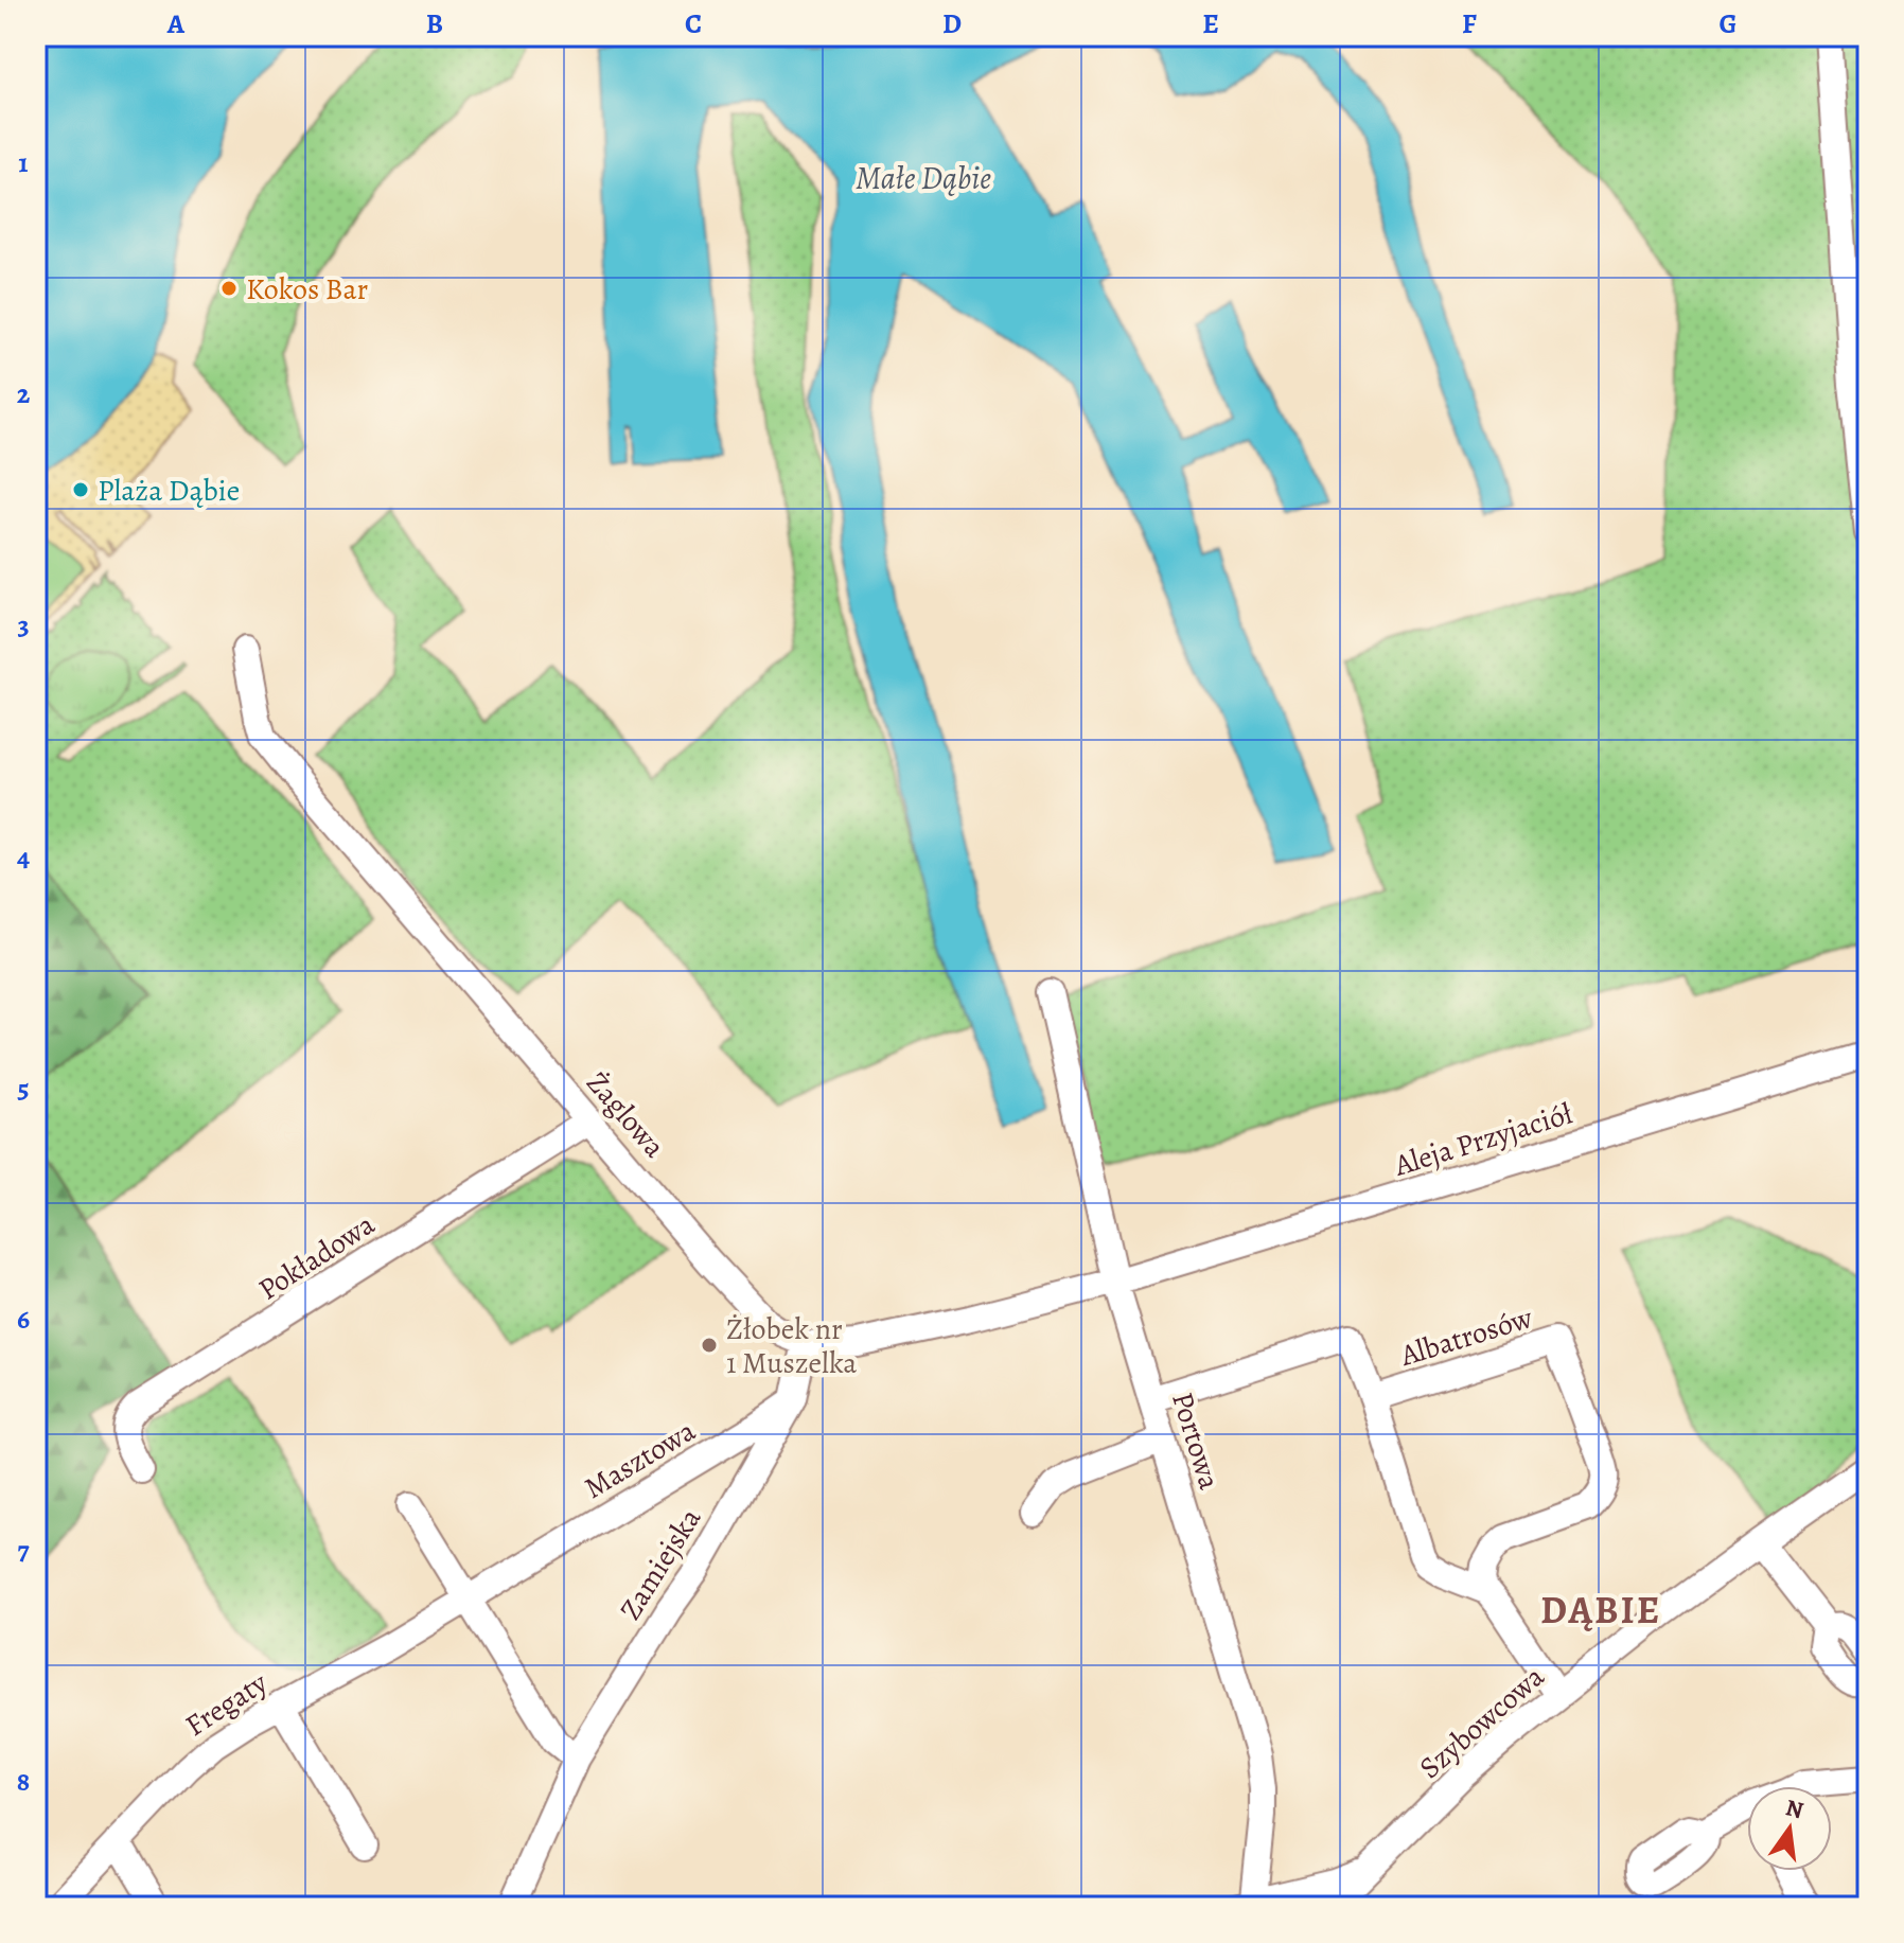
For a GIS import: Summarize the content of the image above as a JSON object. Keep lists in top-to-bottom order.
{
  "streets": {
    "street": [
      "Żaglowa",
      "Aleja Przyjaciół",
      "Pokładowa",
      "Albatrosów",
      "Portowa",
      "Masztowa",
      "Zamiejska",
      "Fregaty",
      "Szybowcowa"
    ]
  },
  "crossings": [
    ["Żaglowa", "Aleja Przyjaciół"],
    ["Żaglowa", "Pokładowa"],
    ["Żaglowa", "Portowa"],
    ["Aleja Przyjaciół", "Portowa"],
    ["Albatrosów", "Portowa"],
    ["Portowa", "Szybowcowa"],
    ["Masztowa", "Zamiejska"],
    ["Masztowa", "Fregaty"]
  ],
  "districts": ["DĄBIE"],
  "water": ["Małe Dąbie"],
  "places": ["Kokos Bar", "Plaża Dąbie", "Żłobek nr 1 Muszelka"],
  "north": "top",
  "grid": {
    "columns": [
      "A",
      "B",
      "C",
      "D",
      "E",
      "F",
      "G"
    ],
    "rows": [
      "1",
      "2",
      "3",
      "4",
      "5",
      "6",
      "7",
      "8"
    ]
  }
}
